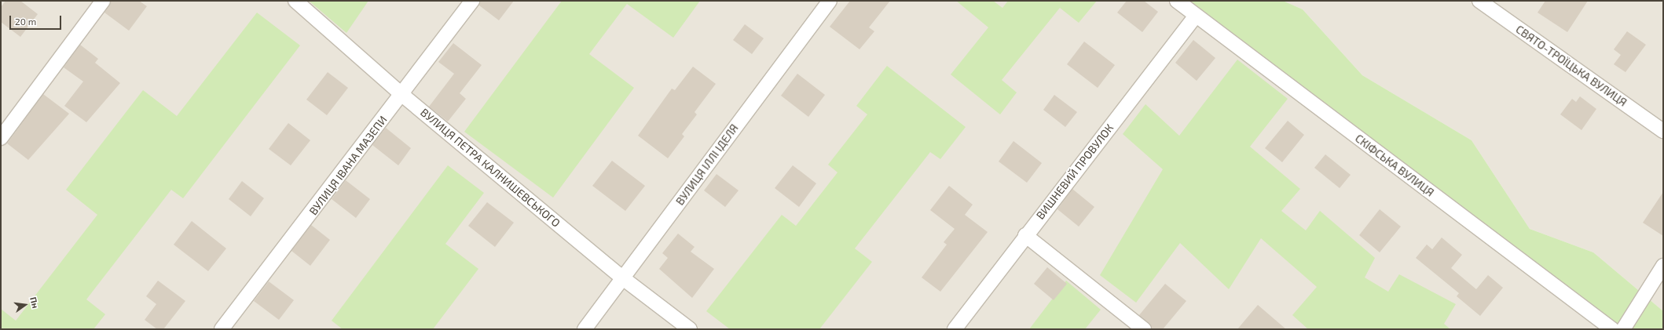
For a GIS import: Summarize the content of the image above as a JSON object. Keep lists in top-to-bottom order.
{
  "streets": {
    "street": [
      "СВЯТО-ТРОЇЦЬКА ВУЛИЦЯ",
      "ВУЛИЦЯ ІЛЛІ ІДЕЛЯ",
      "ВУЛИЦЯ ІВАНА МАЗЕПИ",
      "СКІФСЬКА ВУЛИЦЯ",
      "ВУЛИЦЯ ПЕТРА КАЛНИШЕВСЬКОГО",
      "ВИШНЕВИЙ ПРОВУЛОК"
    ]
  },
  "crossings": [
    ["ВУЛИЦЯ ІЛЛІ ІДЕЛЯ", "ВУЛИЦЯ ПЕТРА КАЛНИШЕВСЬКОГО"],
    ["ВУЛИЦЯ ІВАНА МАЗЕПИ", "ВУЛИЦЯ ПЕТРА КАЛНИШЕВСЬКОГО"],
    ["СКІФСЬКА ВУЛИЦЯ", "ВИШНЕВИЙ ПРОВУЛОК"]
  ],
  "scale_bar": "20 m",
  "north": "right"
}
